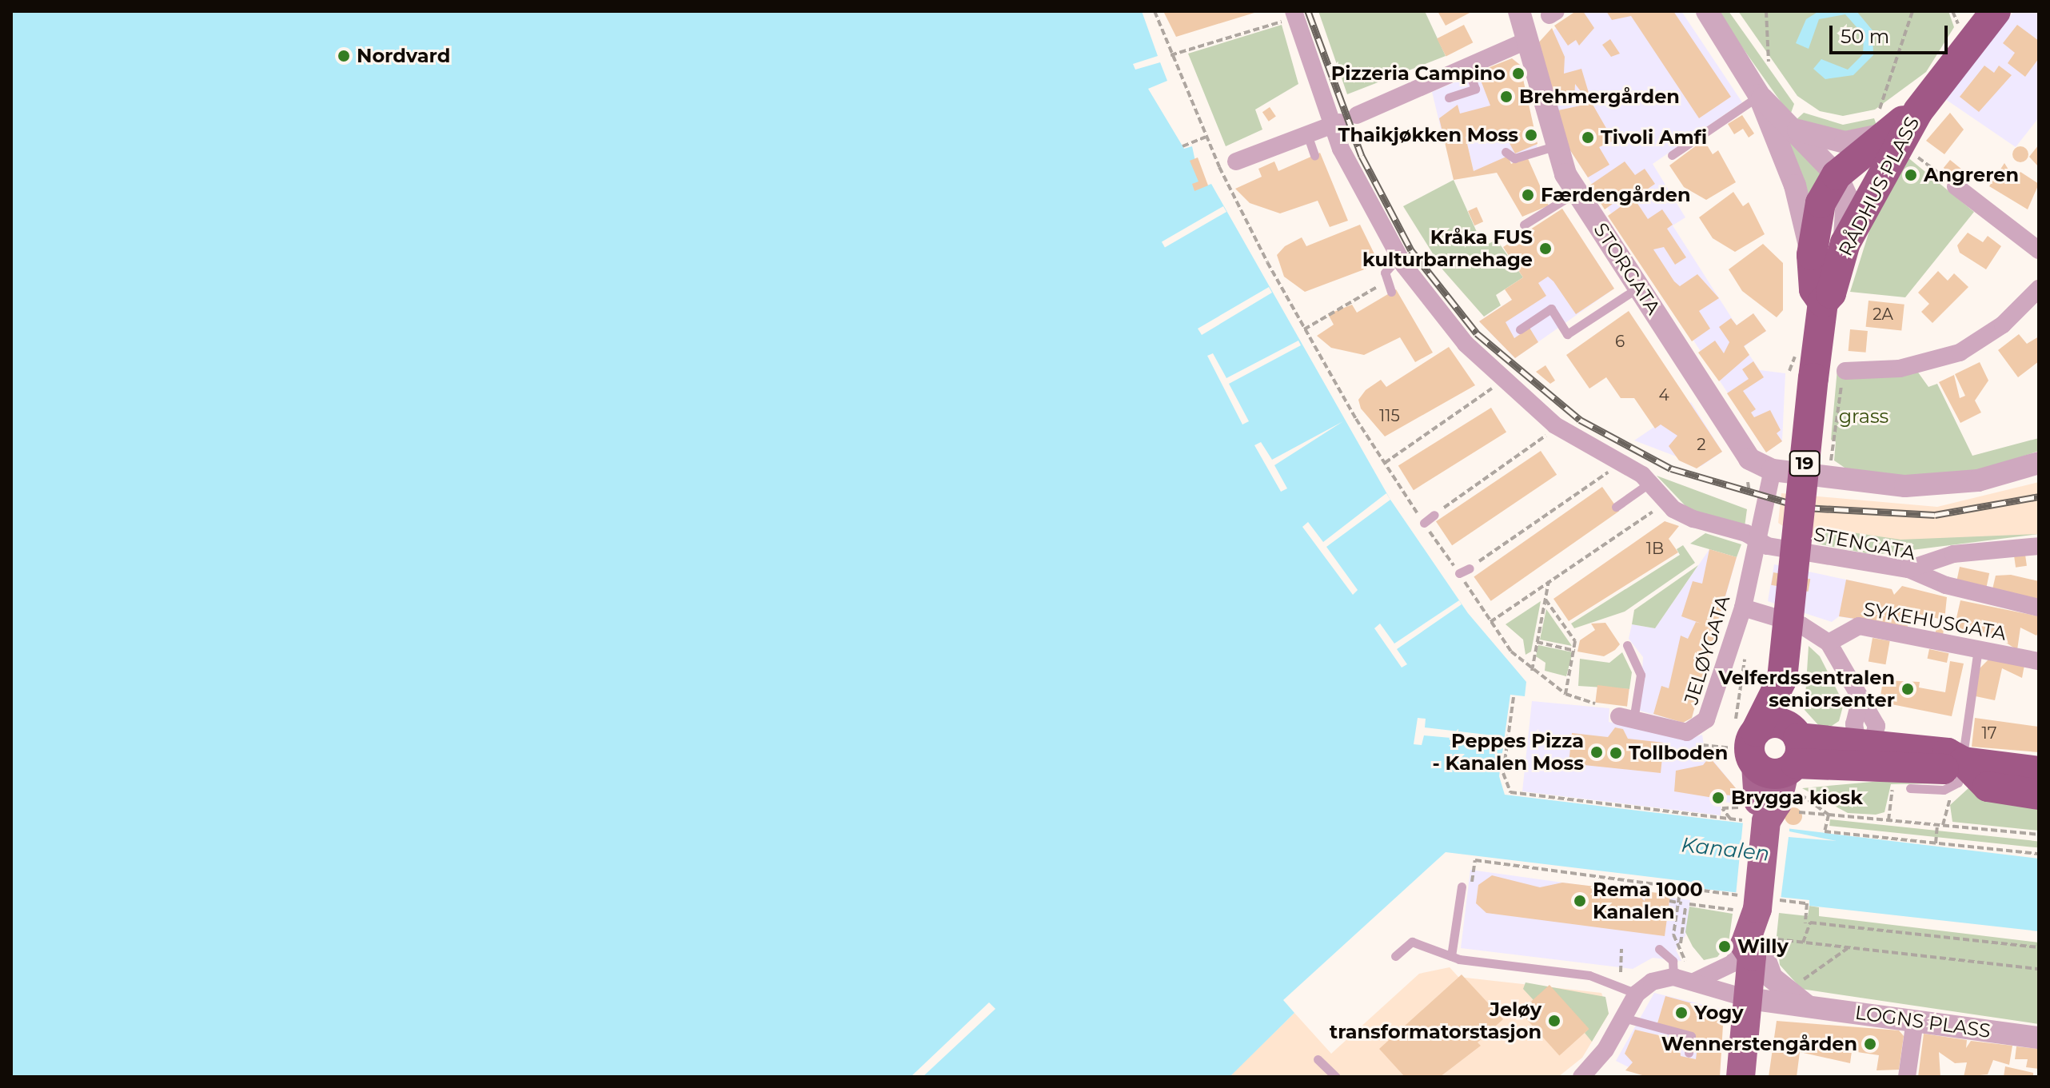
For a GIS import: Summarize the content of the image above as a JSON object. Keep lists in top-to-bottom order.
{
  "streets": {
    "highway": ["RÅDHUS PLASS", "19"],
    "street": [
      "STORGATA",
      "STENGATA",
      "SYKEHUSGATA",
      "JELØYGATA",
      "LOGNS PLASS"
    ]
  },
  "crossings": [
    ["RÅDHUS PLASS", "19"],
    ["STORGATA", "JELØYGATA"],
    ["STENGATA", "JELØYGATA"]
  ],
  "water": ["Kanalen"],
  "parks": ["grass"],
  "places": [
    "Nordvard",
    "Pizzeria Campino",
    "Brehmergården",
    "Thaikjøkken Moss",
    "Tivoli Amfi",
    "Angreren",
    "Færdengården",
    "Kråka FUS kulturbarnehage",
    "Velferdssentralen seniorsenter",
    "Peppes Pizza - Kanalen Moss",
    "Tollboden",
    "Brygga kiosk",
    "Rema 1000 Kanalen",
    "Willy",
    "Yogy",
    "Jeløy transformatorstasjon",
    "Wennerstengården"
  ],
  "house_numbers": [
    "2A",
    "6",
    "4",
    "115",
    "2",
    "1B",
    "17"
  ],
  "scale_bar": "50 m"
}
